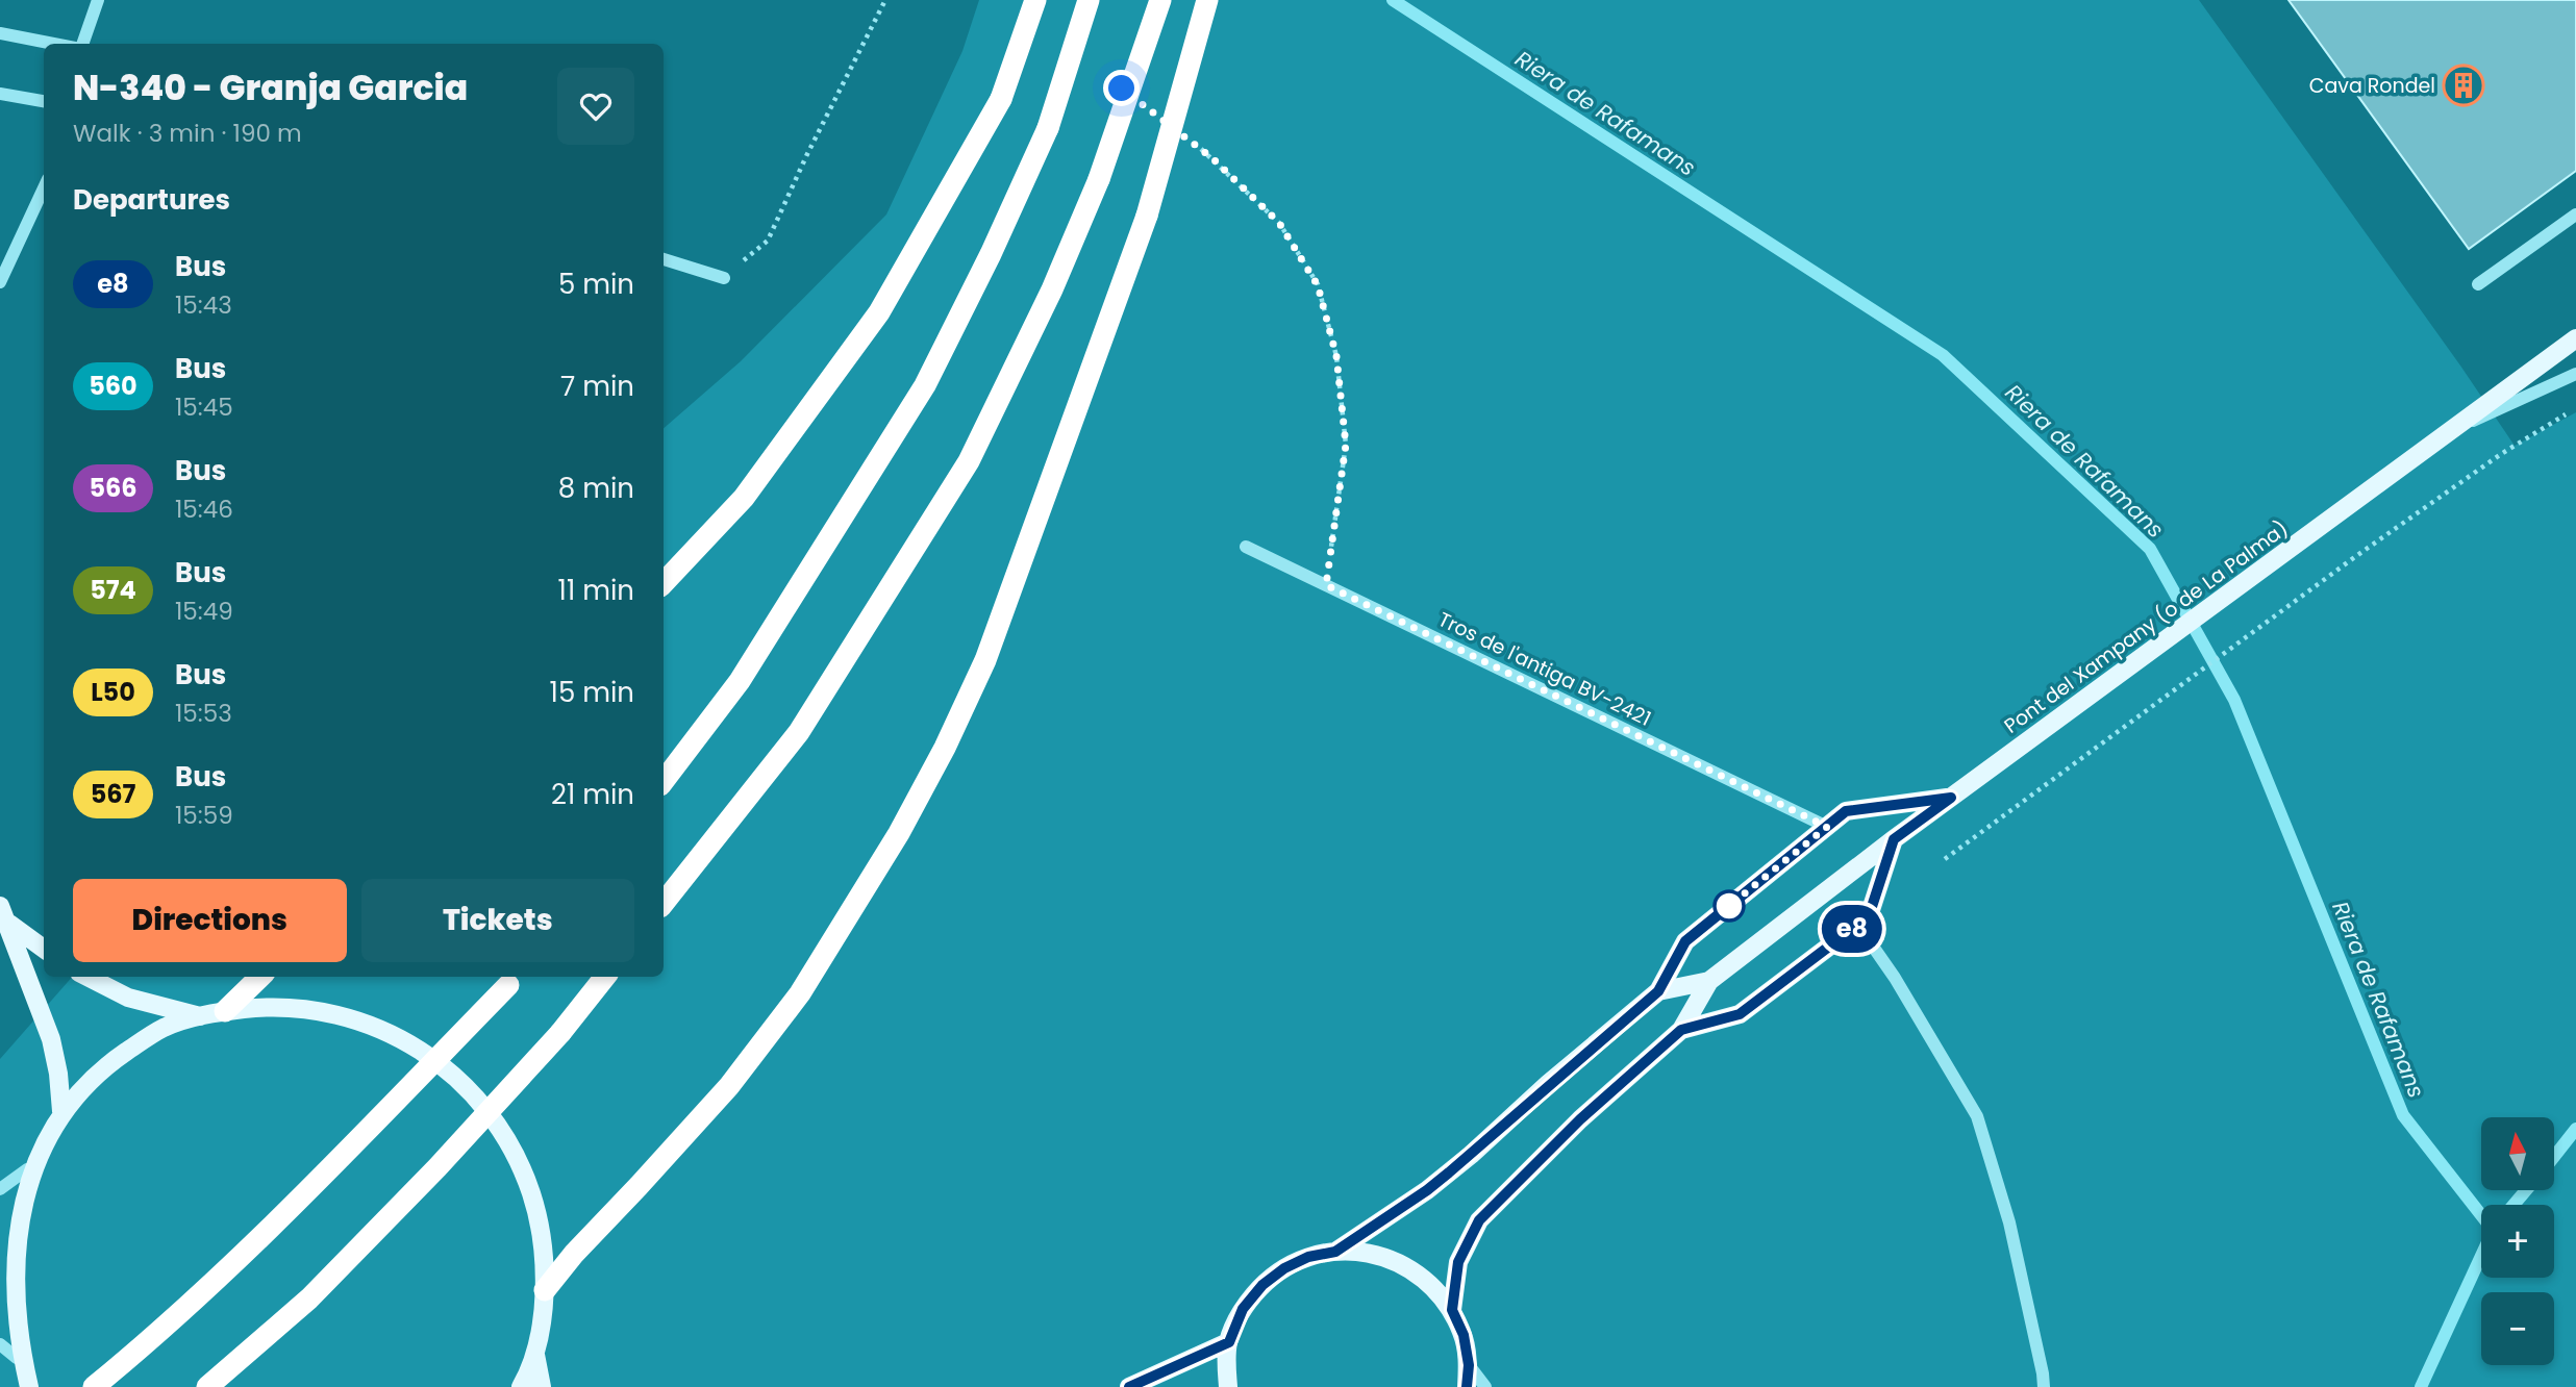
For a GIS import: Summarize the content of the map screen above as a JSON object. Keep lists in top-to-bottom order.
{
  "streets": {
    "main road": ["Pont del Xampany (o de La Palma)"],
    "street": ["Tros de l'antiga BV-2421"]
  },
  "water": ["Riera de Rafamans"],
  "places": {
    "building": ["Cava Rondel"]
  },
  "lines": ["bus line e8"],
  "north": "top",
  "page": {
    "on_map": "e8",
    "heading": [
      ["N-340 - Granja Garcia", "Walk · 3 min · 190 m"],
      "Departures"
    ],
    "list": [
      {
        "mark": "e8",
        "name": "Bus",
        "note": "15:43",
        "value": "5 min"
      },
      {
        "mark": "560",
        "name": "Bus",
        "note": "15:45",
        "value": "7 min"
      },
      {
        "mark": "566",
        "name": "Bus",
        "note": "15:46",
        "value": "8 min"
      },
      {
        "mark": "574",
        "name": "Bus",
        "note": "15:49",
        "value": "11 min"
      },
      {
        "mark": "L50",
        "name": "Bus",
        "note": "15:53",
        "value": "15 min"
      },
      {
        "mark": "567",
        "name": "Bus",
        "note": "15:59",
        "value": "21 min"
      }
    ],
    "buttons": ["Directions", "Tickets"],
    "map_buttons": ["+", "−"]
  }
}
